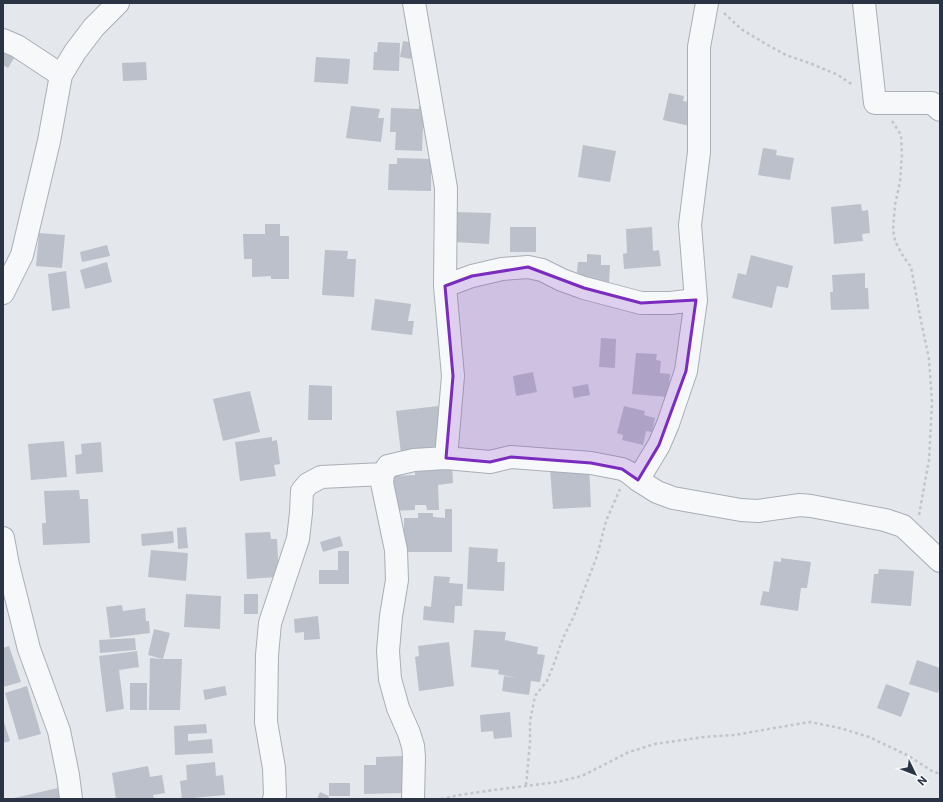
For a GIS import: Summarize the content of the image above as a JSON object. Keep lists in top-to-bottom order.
{
  "north": "bottom right"
}
